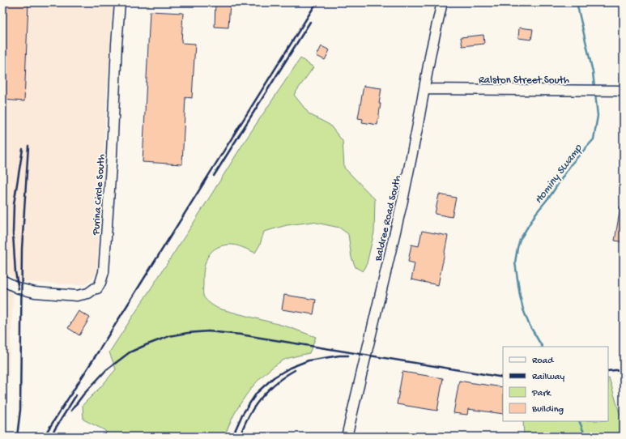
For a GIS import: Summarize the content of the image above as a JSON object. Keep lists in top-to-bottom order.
{
  "streets": {
    "street": ["Ralston Street South", "Purina Circle South", "Baldree Road South"]
  },
  "crossings": [
    ["Ralston Street South", "Baldree Road South"]
  ],
  "water": ["Hominy Swamp"],
  "legend": [
    "Road",
    "Railway",
    "Park",
    "Building"
  ]
}
